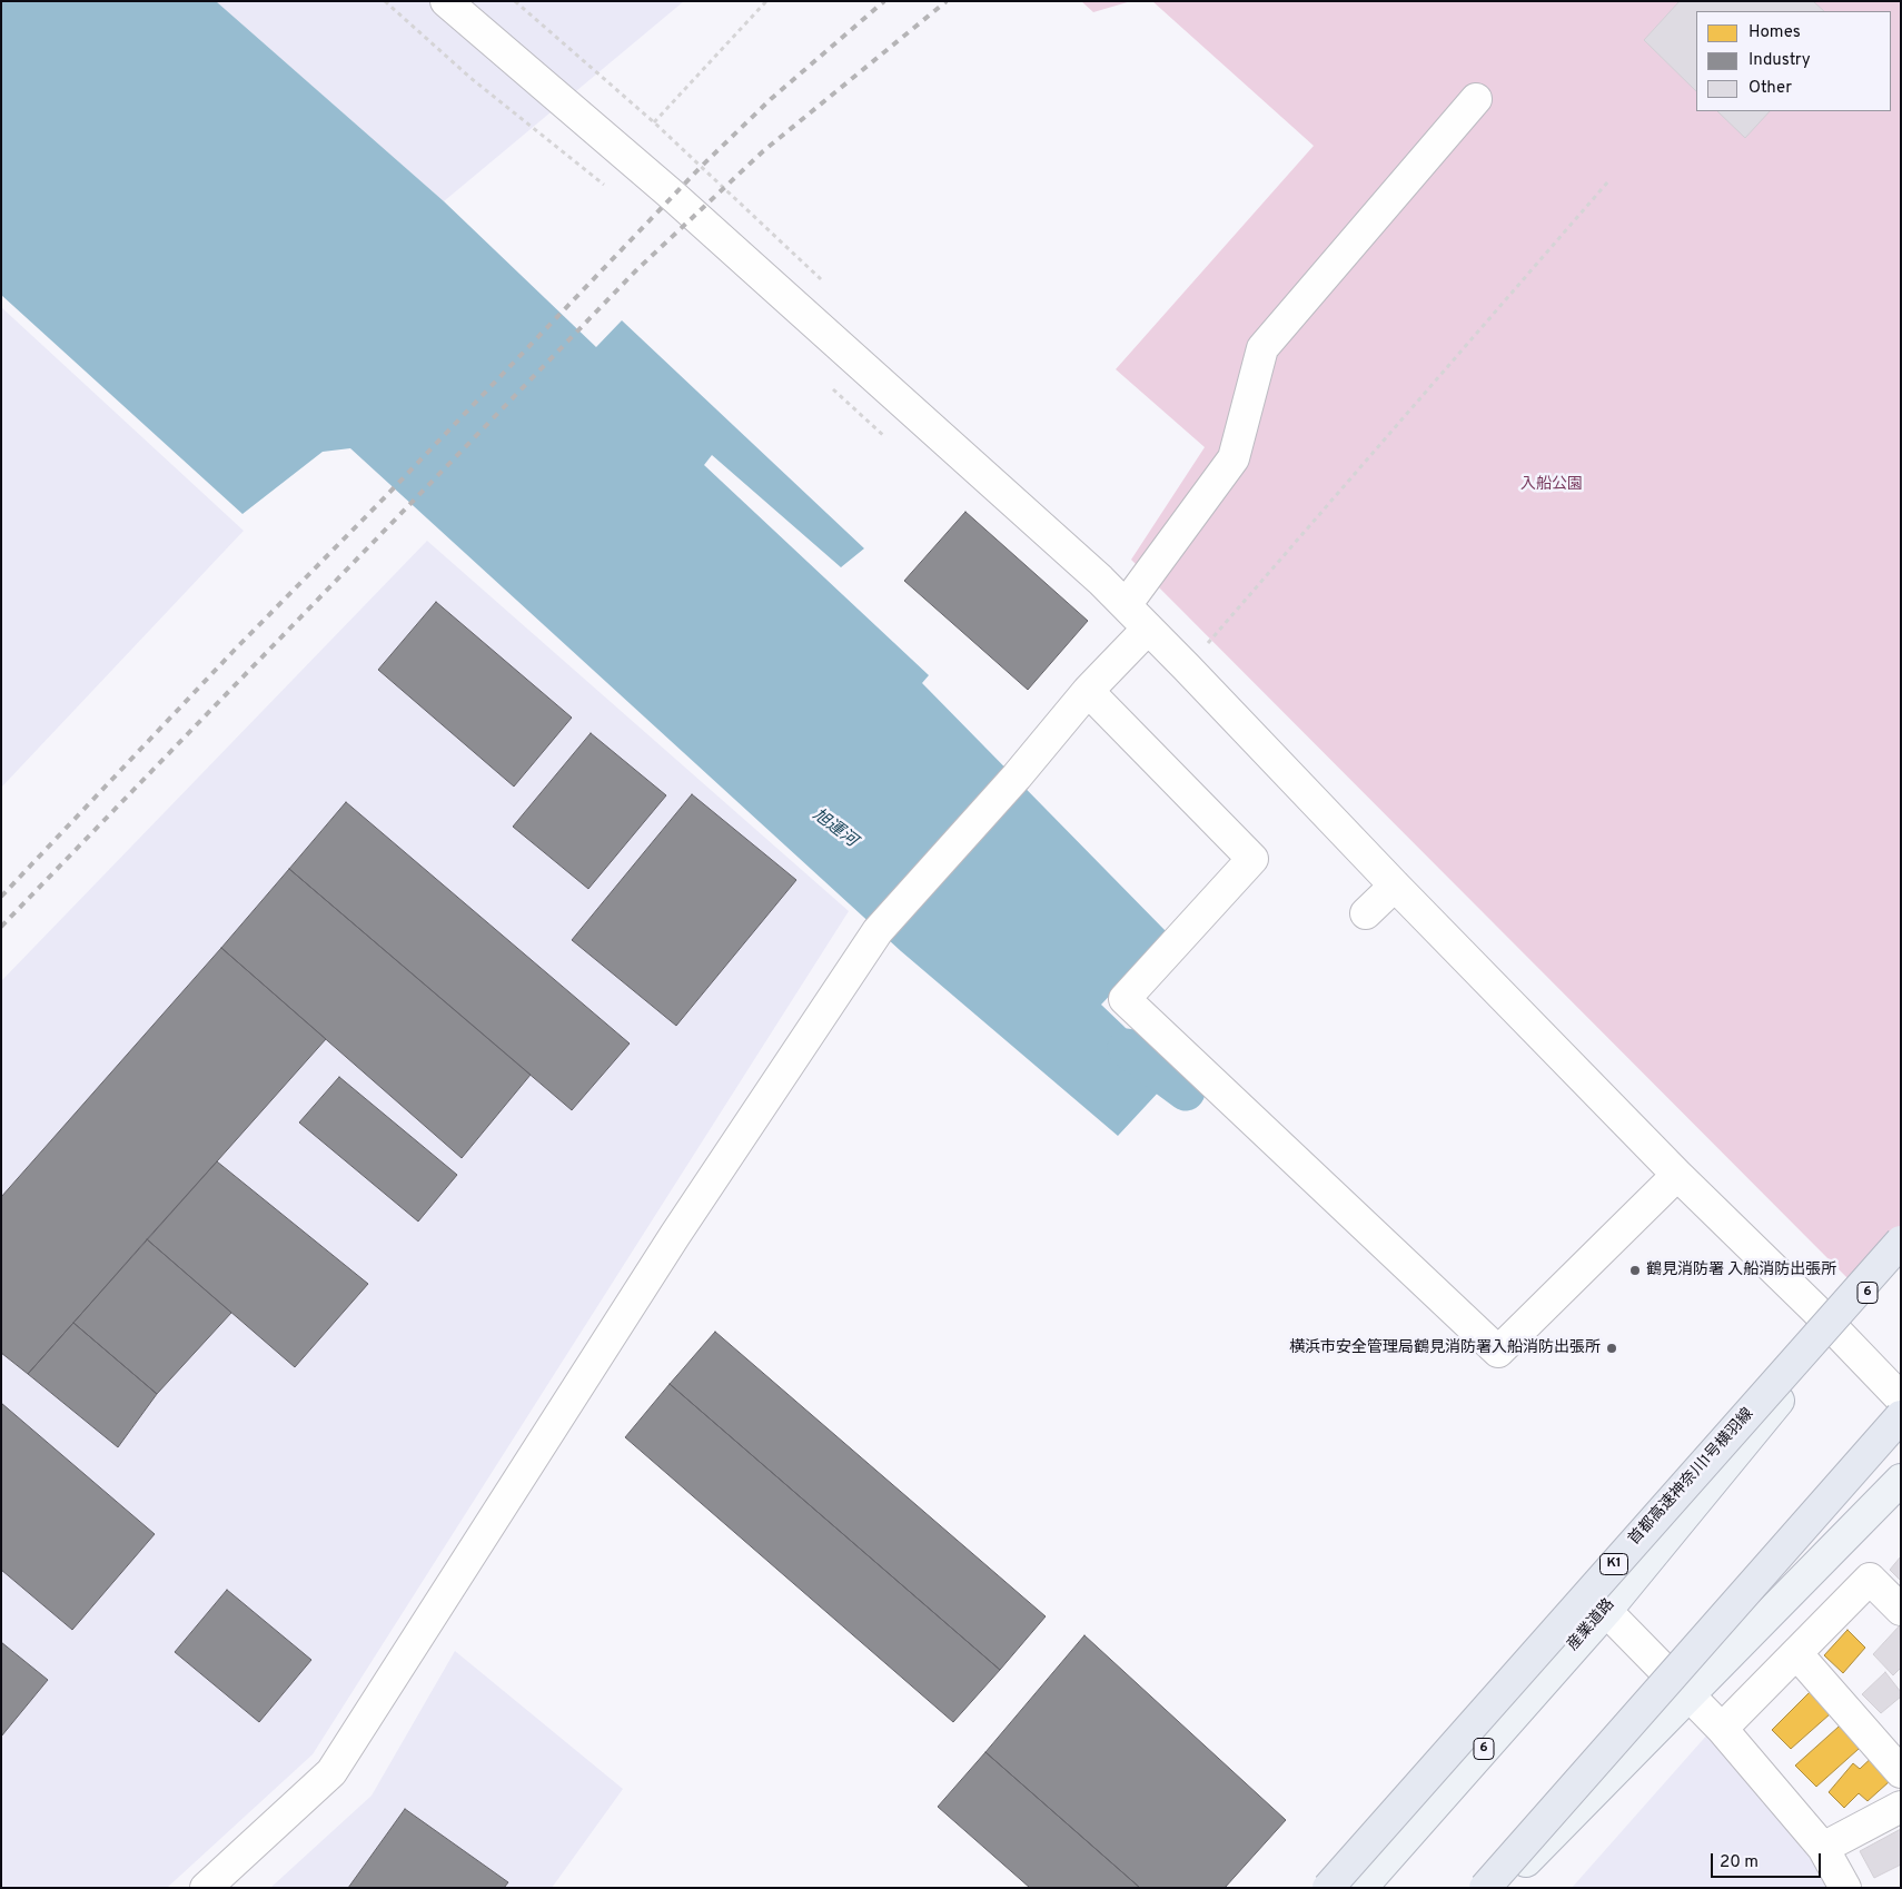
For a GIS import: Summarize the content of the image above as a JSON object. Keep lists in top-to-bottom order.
{
  "streets": {
    "highway": ["首都高速神奈川1号横羽線", "K1"],
    "main road": ["6", "産業道路"]
  },
  "water": ["旭運河"],
  "parks": ["入船公園"],
  "places": ["鶴見消防署 入船消防出張所", "横浜市安全管理局鶴見消防署入船消防出張所"],
  "legend": ["Homes", "Industry", "Other"],
  "scale_bar": "20 m"
}
